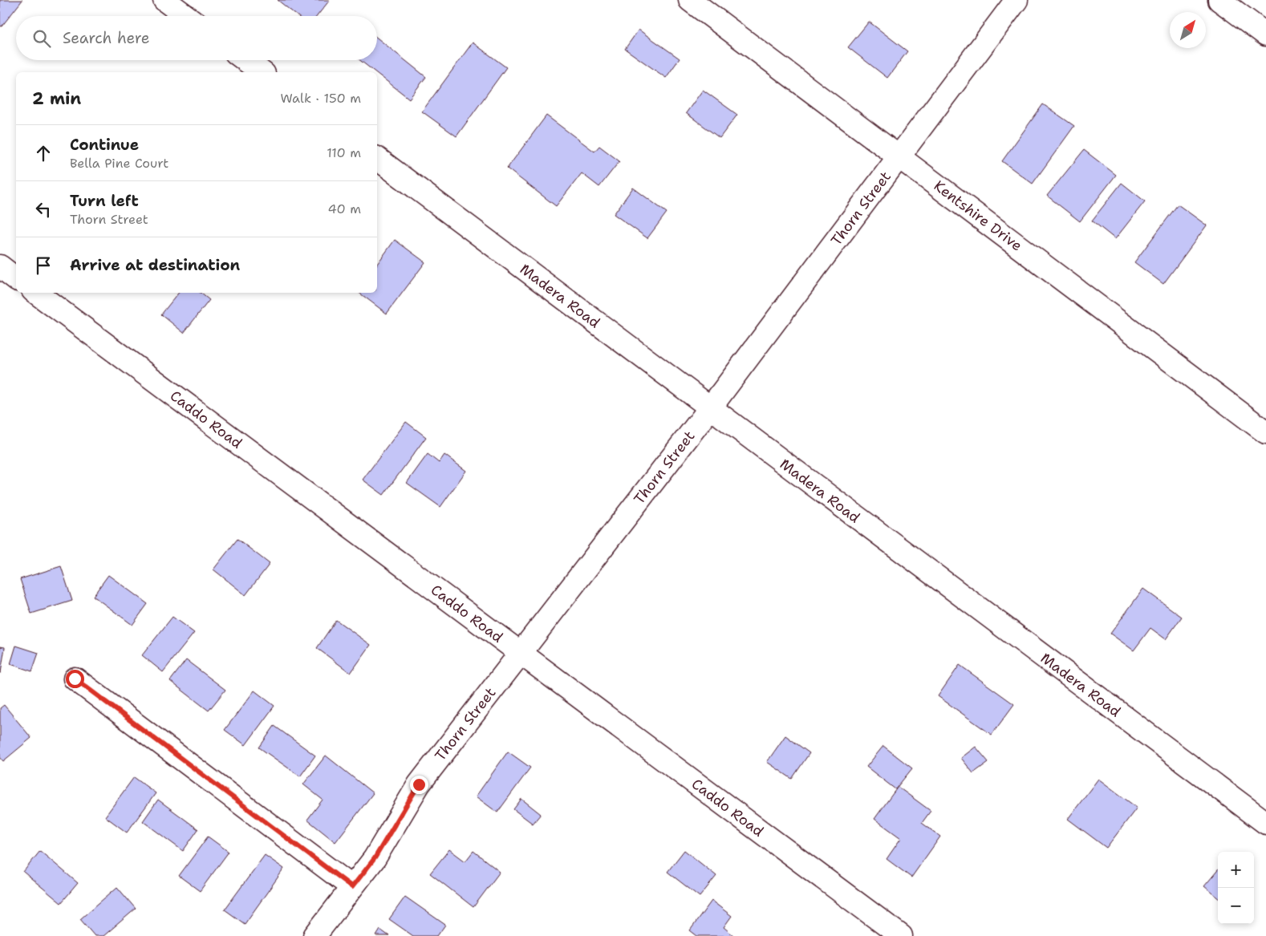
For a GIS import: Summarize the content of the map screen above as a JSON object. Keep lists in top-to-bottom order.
{
  "streets": {
    "street": [
      "Thorn Street",
      "Kentshire Drive",
      "Madera Road",
      "Caddo Road"
    ]
  },
  "crossings": [
    ["Thorn Street", "Kentshire Drive"],
    ["Thorn Street", "Madera Road"],
    ["Thorn Street", "Caddo Road"]
  ],
  "north": "top right",
  "page": {
    "search": "Search here",
    "heading": ["2 min", "Walk · 150 m"],
    "list": [
      ["Continue", "Bella Pine Court", "110 m"],
      ["Turn left", "Thorn Street", "40 m"],
      "Arrive at destination"
    ],
    "map_buttons": ["+", "−"]
  }
}
